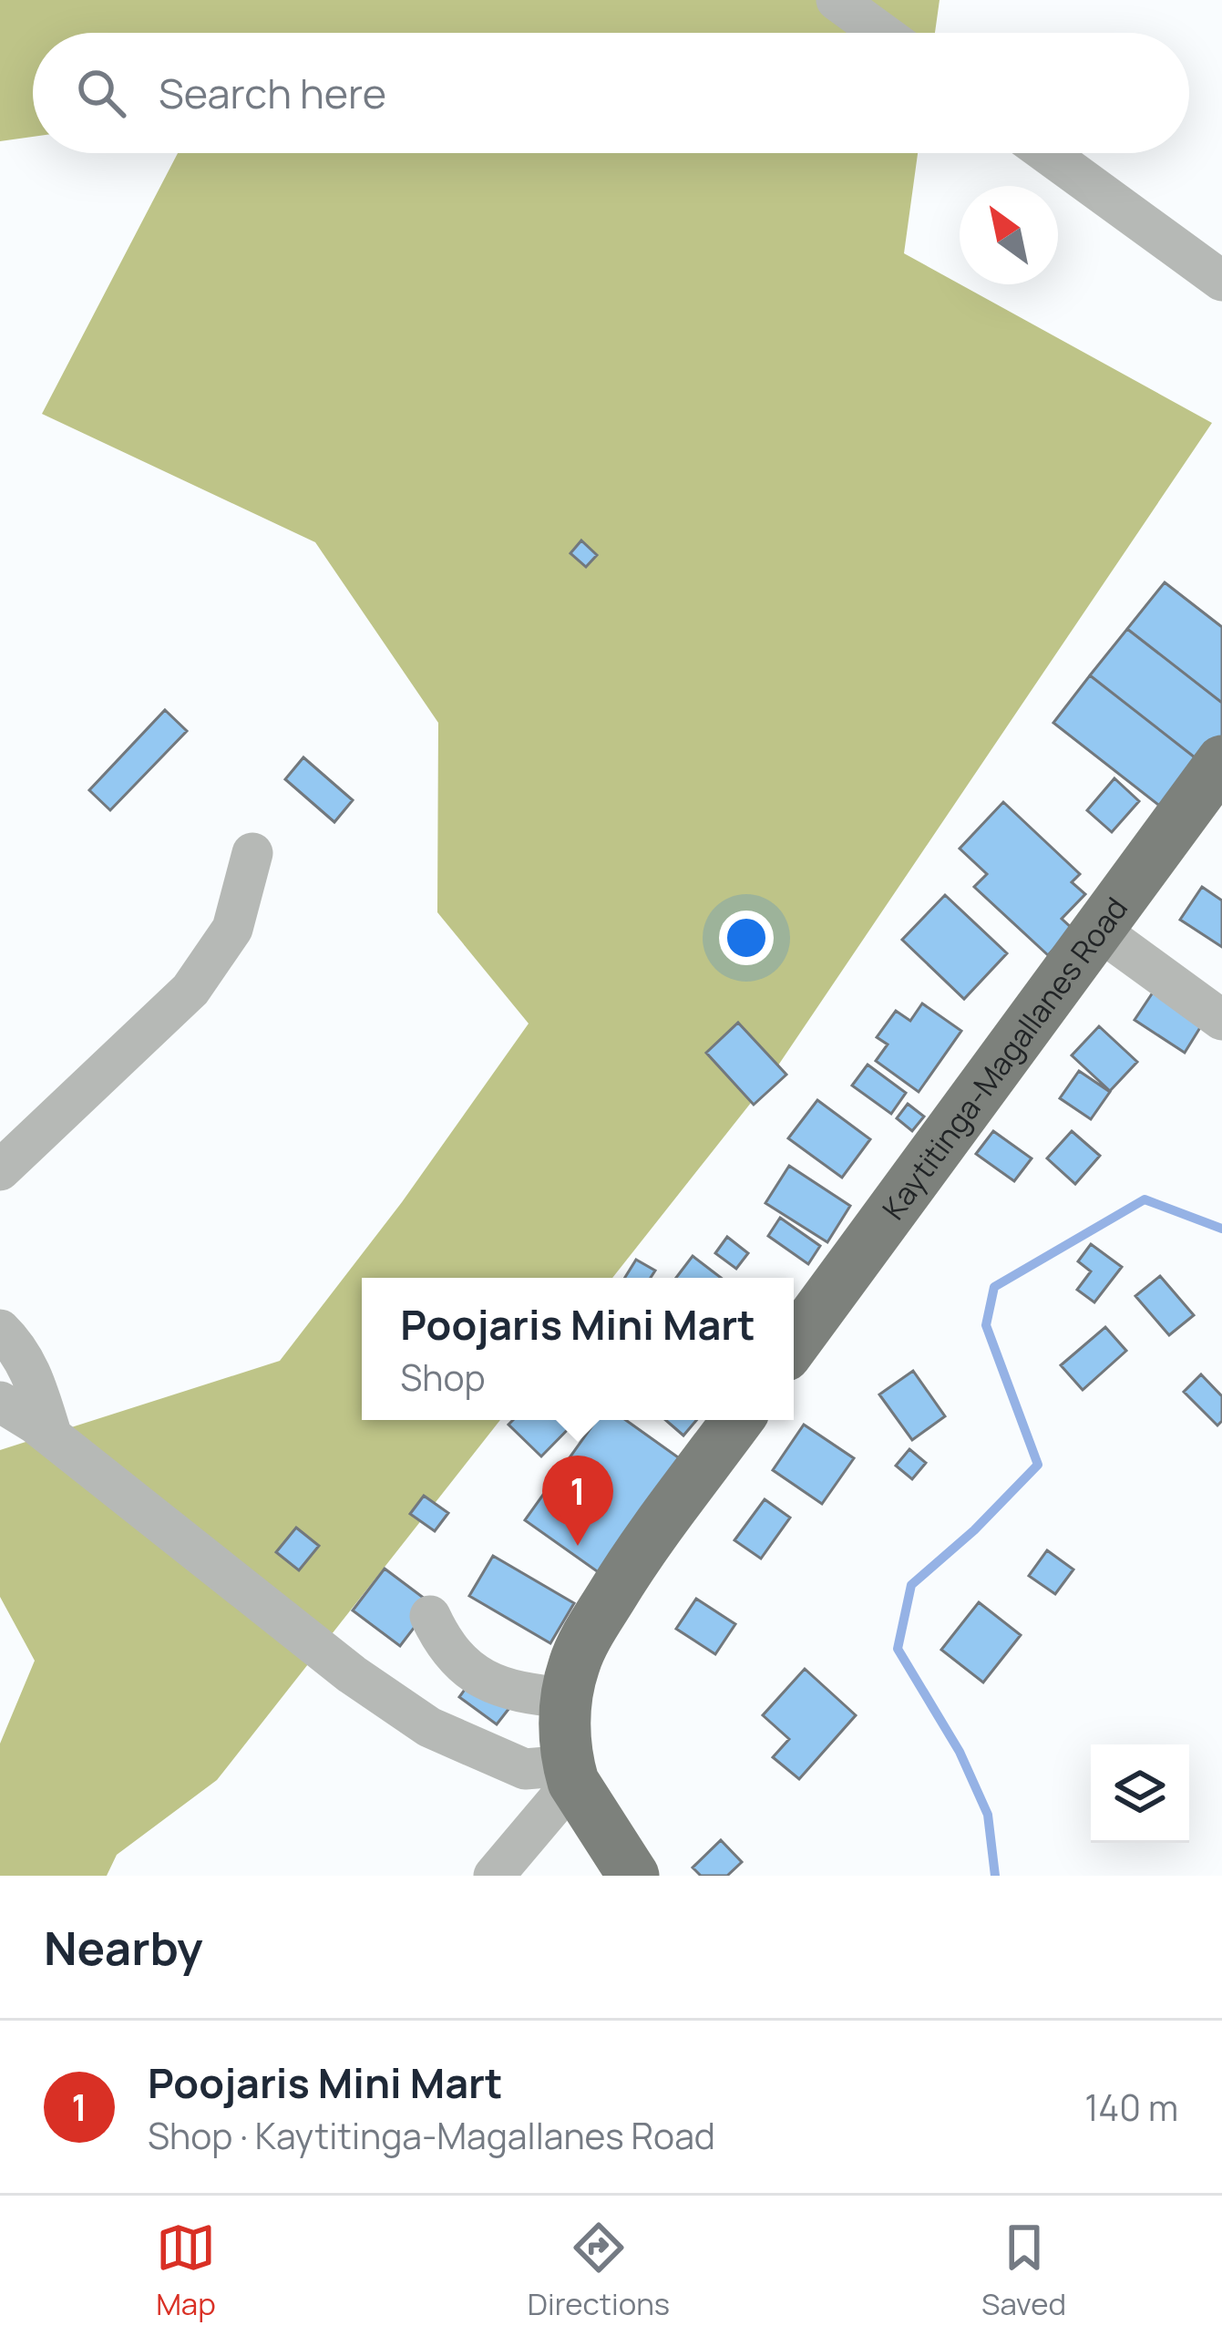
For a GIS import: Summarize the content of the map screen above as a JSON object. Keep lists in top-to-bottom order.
{
  "streets": {
    "main road": ["Kaytitinga-Magallanes Road"]
  },
  "north": "top left",
  "page": {
    "search": "Search here",
    "popup": ["Poojaris Mini Mart", "Shop"],
    "pins": "1",
    "heading": "Nearby",
    "list": [
      {
        "mark": "1",
        "name": "Poojaris Mini Mart",
        "note": "Shop · Kaytitinga-Magallanes Road",
        "value": "140 m"
      }
    ],
    "nav": ["Map", "Directions", "Saved"]
  }
}
